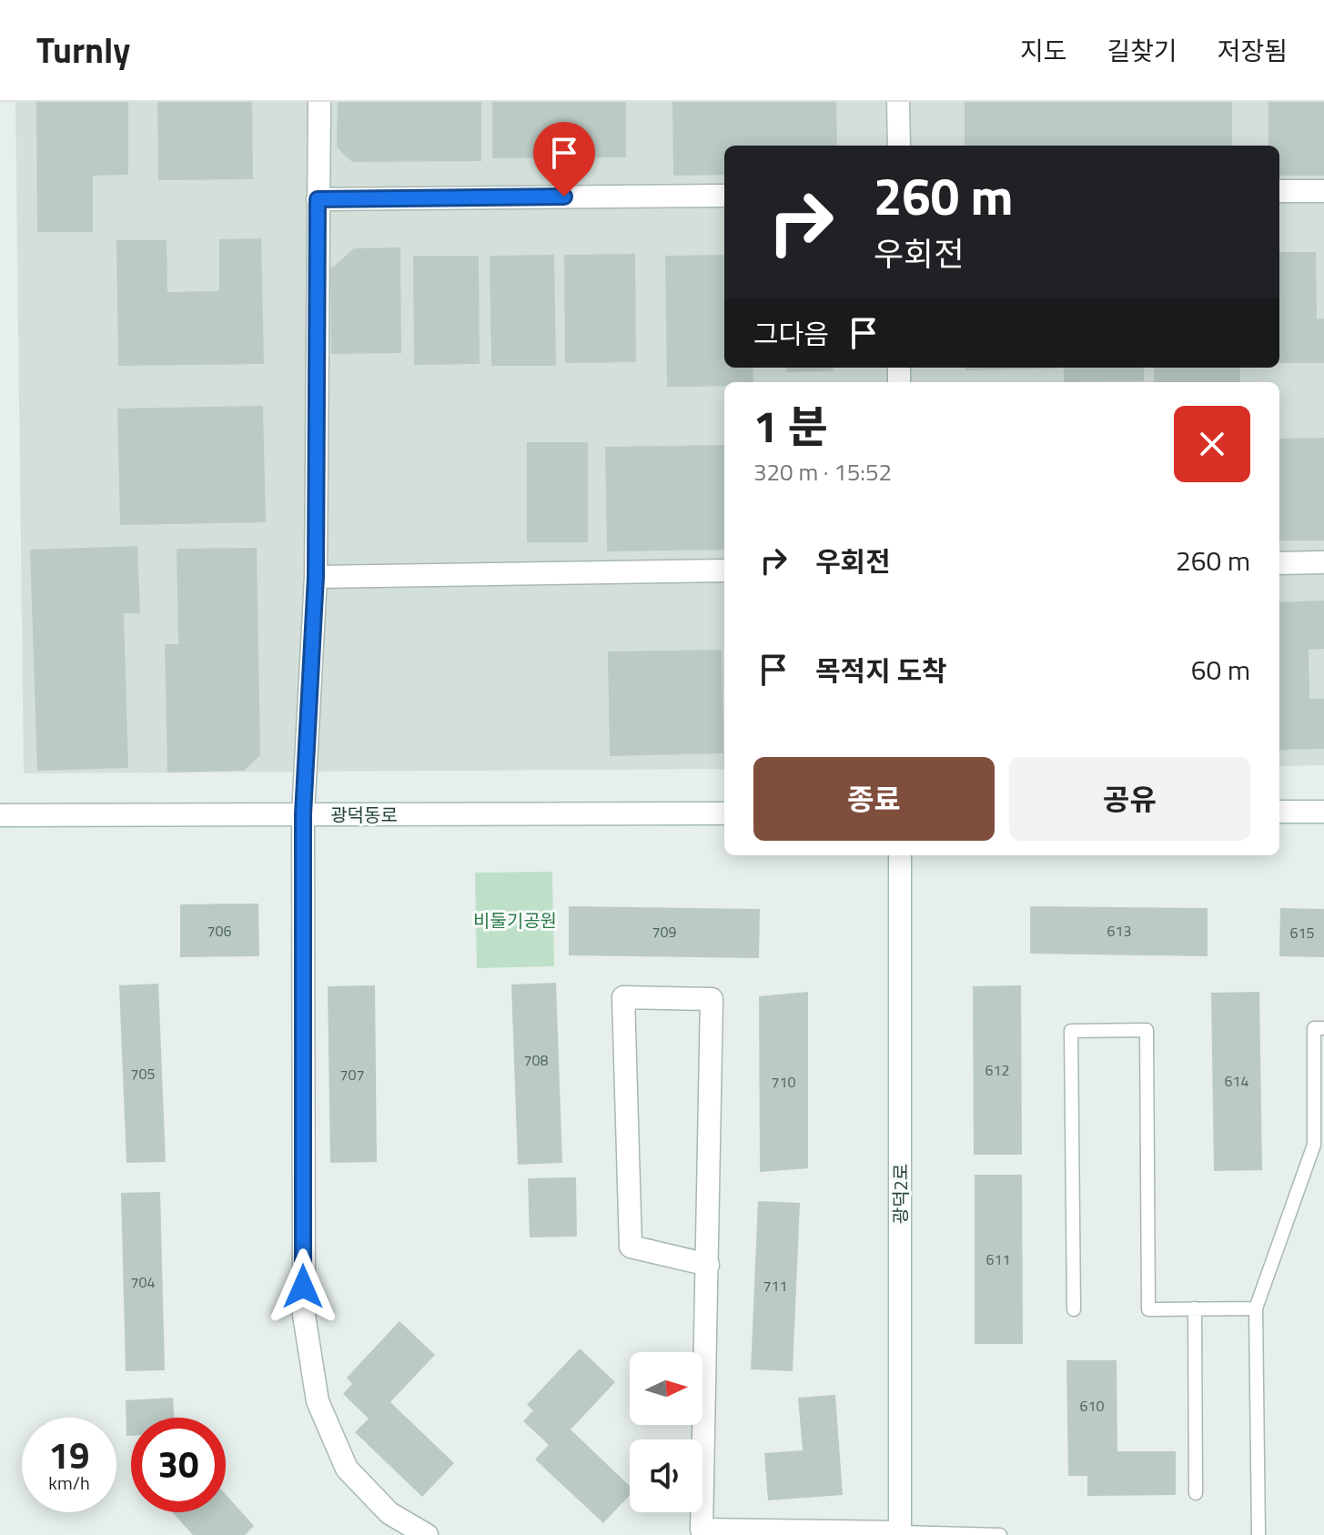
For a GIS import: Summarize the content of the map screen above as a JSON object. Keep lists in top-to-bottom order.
{
  "streets": {
    "street": ["광덕동로", "광덕2로"]
  },
  "parks": ["비둘기공원"],
  "house_numbers": [
    "706",
    "613",
    "709",
    "615",
    "708",
    "612",
    "705",
    "707",
    "614",
    "710",
    "611",
    "704",
    "711",
    "610"
  ],
  "north": "right",
  "page": {
    "header": "Turnly",
    "nav": ["지도", "길찾기", "저장됨"],
    "turn": ["260 m", "우회전"],
    "then": "그다음",
    "heading": ["1 분", "320 m · 15:52"],
    "list": [
      {
        "name": "우회전",
        "value": "260 m"
      },
      {
        "name": "목적지 도착",
        "value": "60 m"
      }
    ],
    "buttons": ["종료", "공유"],
    "speed": "19 km/h",
    "limit": "30"
  }
}
